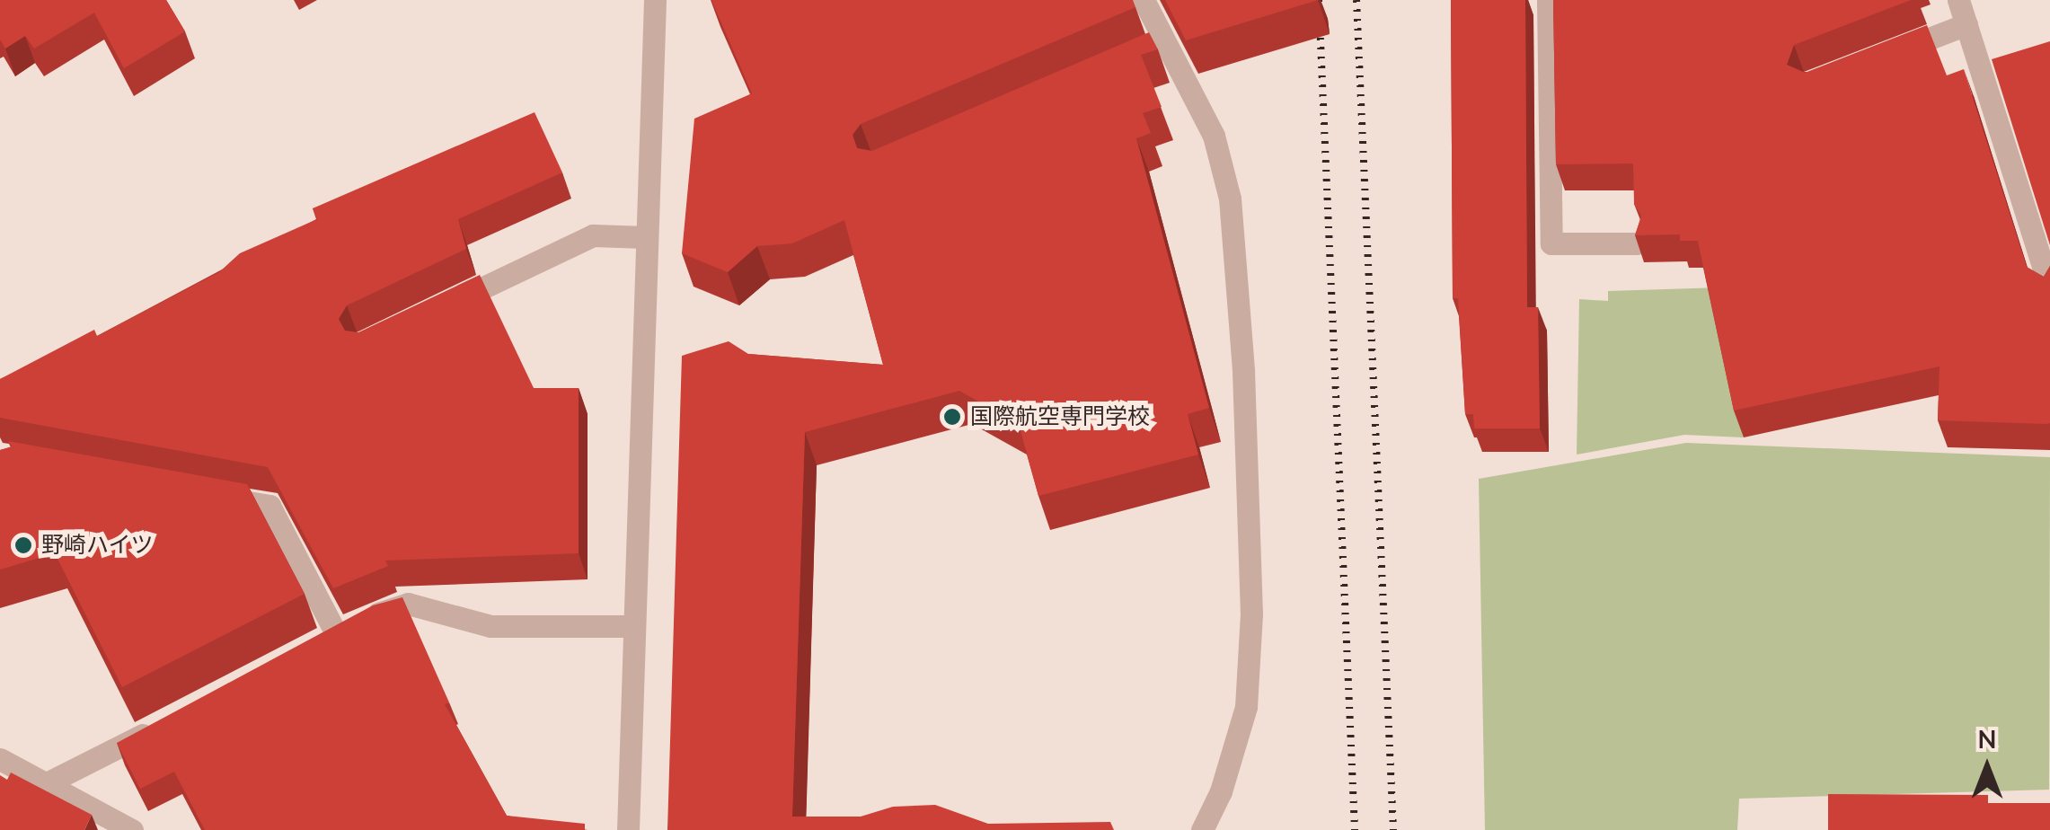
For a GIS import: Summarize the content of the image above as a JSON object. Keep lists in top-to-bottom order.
{
  "places": ["国際航空専門学校", "野崎ハイツ"],
  "north": "top"
}
